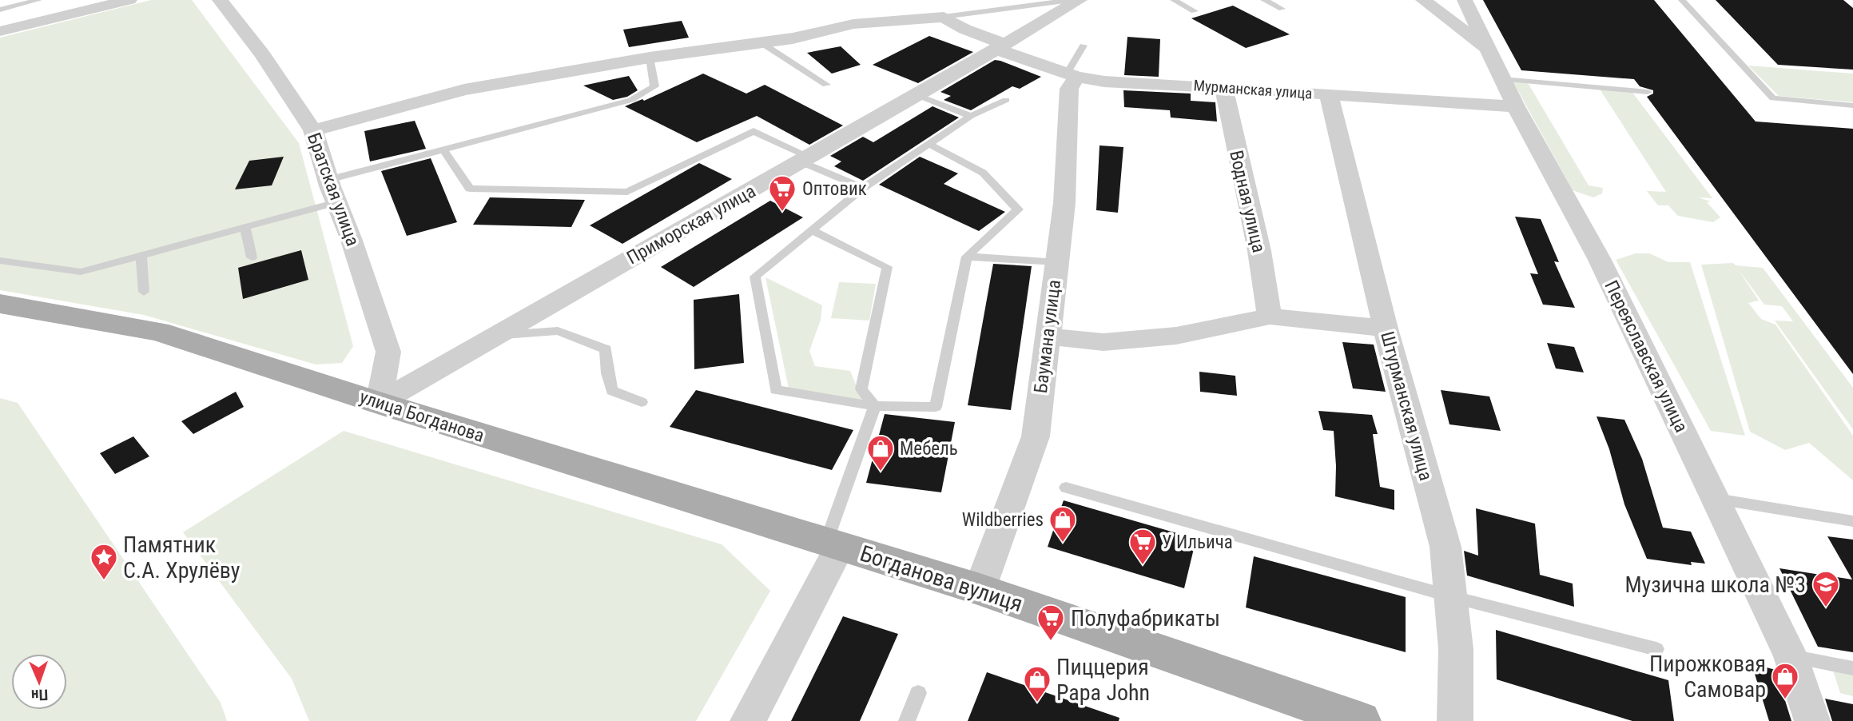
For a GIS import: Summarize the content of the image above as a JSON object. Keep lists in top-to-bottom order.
{
  "streets": {
    "main road": ["улица Богданова", "Богданова вулиця"],
    "street": [
      "Мурманская улица",
      "Братская улица",
      "Водная улица",
      "Приморская улица",
      "Баумана улица",
      "Переяславская улица",
      "Штурманская улица"
    ]
  },
  "crossings": [
    ["Мурманская улица", "Водная улица"],
    ["Мурманская улица", "Приморская улица"],
    ["Мурманская улица", "Баумана улица"],
    ["Мурманская улица", "Переяславская улица"],
    ["Мурманская улица", "Штурманская улица"],
    ["Братская улица", "Приморская улица"],
    ["Братская улица", "улица Богданова"],
    ["Приморская улица", "улица Богданова"],
    ["Баумана улица", "Богданова вулиця"],
    ["улица Богданова", "Богданова вулиця"]
  ],
  "places": {
    "supermarket": ["Оптовик", "У Ильича", "Полуфабрикаты"],
    "shop": [
      "Мебель",
      "Wildberries",
      "Пирожковая Самовар",
      "Пиццерия Papa John"
    ],
    "place": ["Памятник С.А. Хрулёву"],
    "school or university": ["Музична школа №3"]
  },
  "north": "bottom"
}
